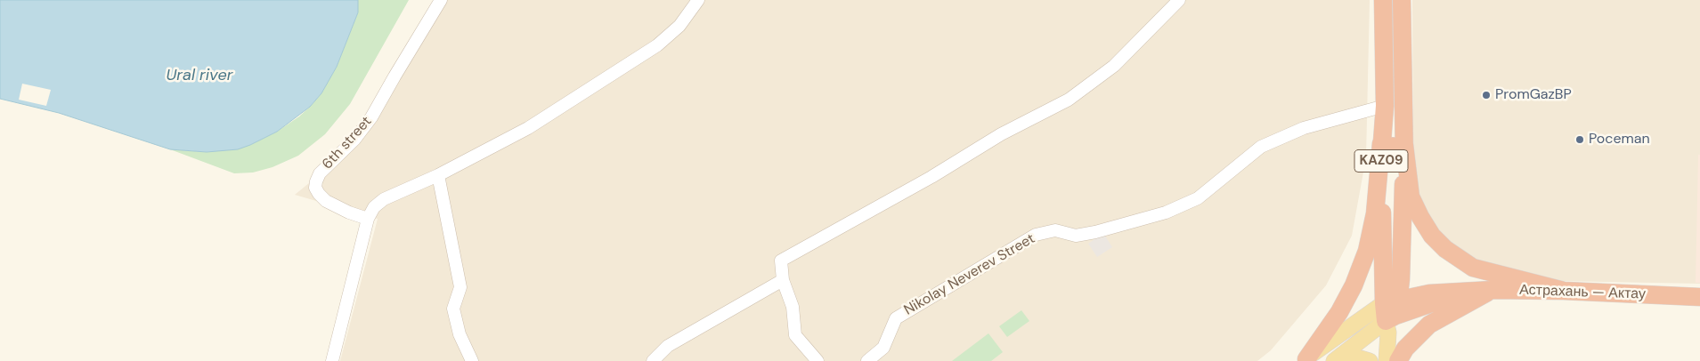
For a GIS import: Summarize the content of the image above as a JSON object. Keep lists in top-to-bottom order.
{
  "streets": {
    "highway": ["KAZ09", "Астрахань — Актау"],
    "street": ["6th street", "Nikolay Neverev Street"]
  },
  "crossings": [
    ["KAZ09", "Nikolay Neverev Street"],
    ["KAZ09", "Астрахань — Актау"]
  ],
  "water": ["Ural river"],
  "places": ["PromGazBP", "Poceman"]
}
